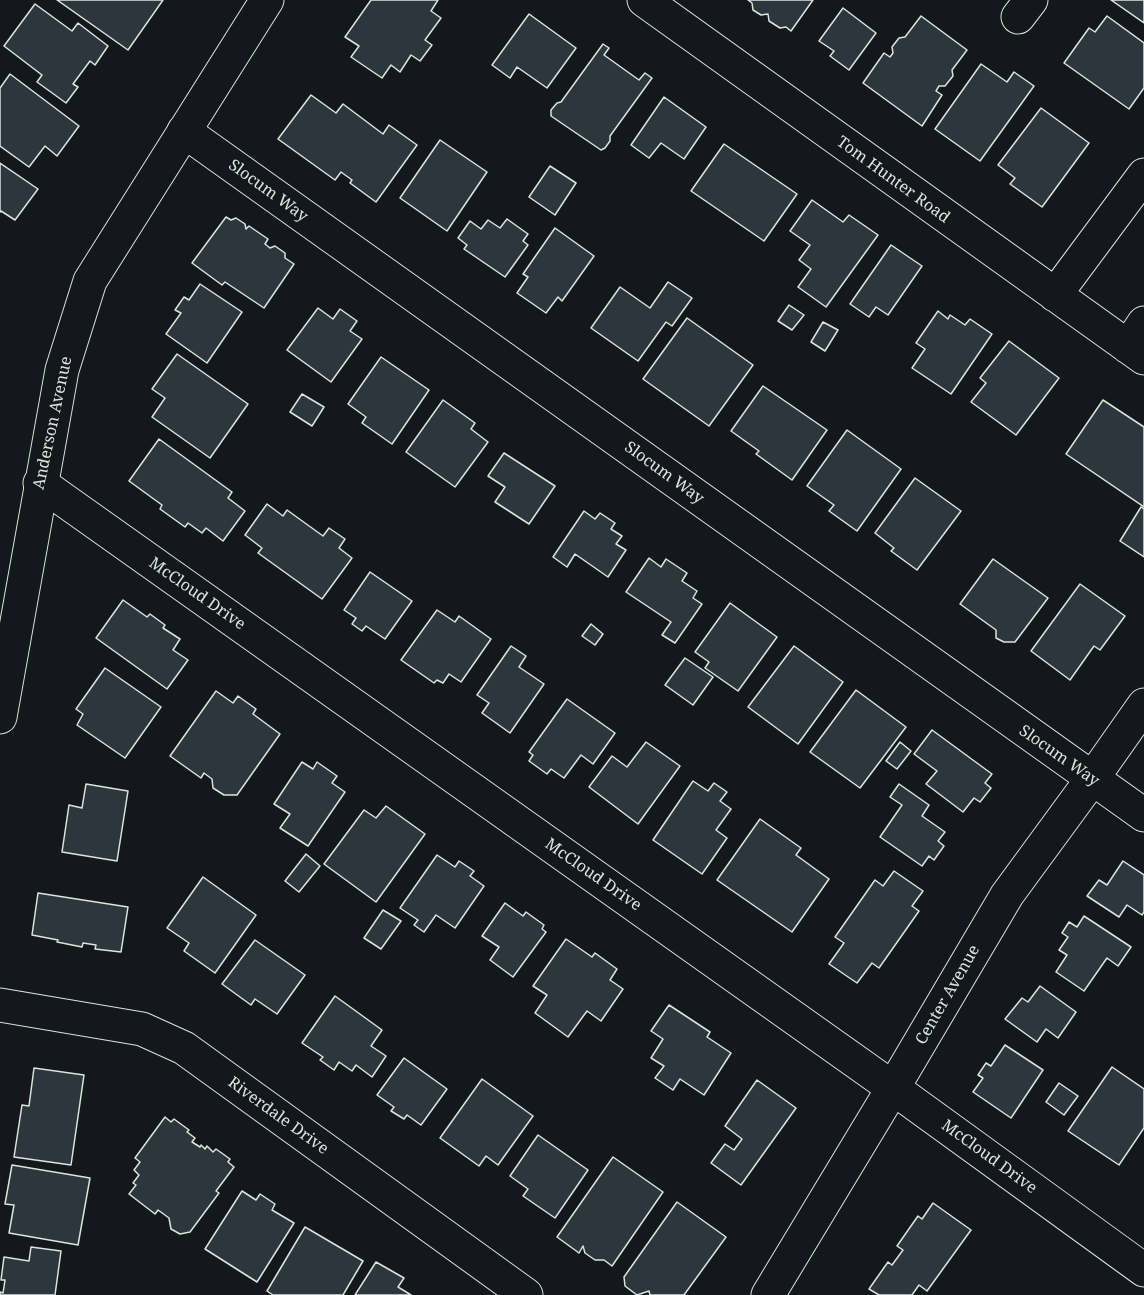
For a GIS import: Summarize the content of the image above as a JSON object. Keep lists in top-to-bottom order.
{
  "streets": {
    "street": [
      "Tom Hunter Road",
      "Slocum Way",
      "Anderson Avenue",
      "McCloud Drive",
      "Center Avenue",
      "Riverdale Drive"
    ]
  },
  "crossings": [
    ["Slocum Way", "Anderson Avenue"],
    ["Slocum Way", "Center Avenue"],
    ["Anderson Avenue", "McCloud Drive"],
    ["McCloud Drive", "Center Avenue"]
  ]
}
